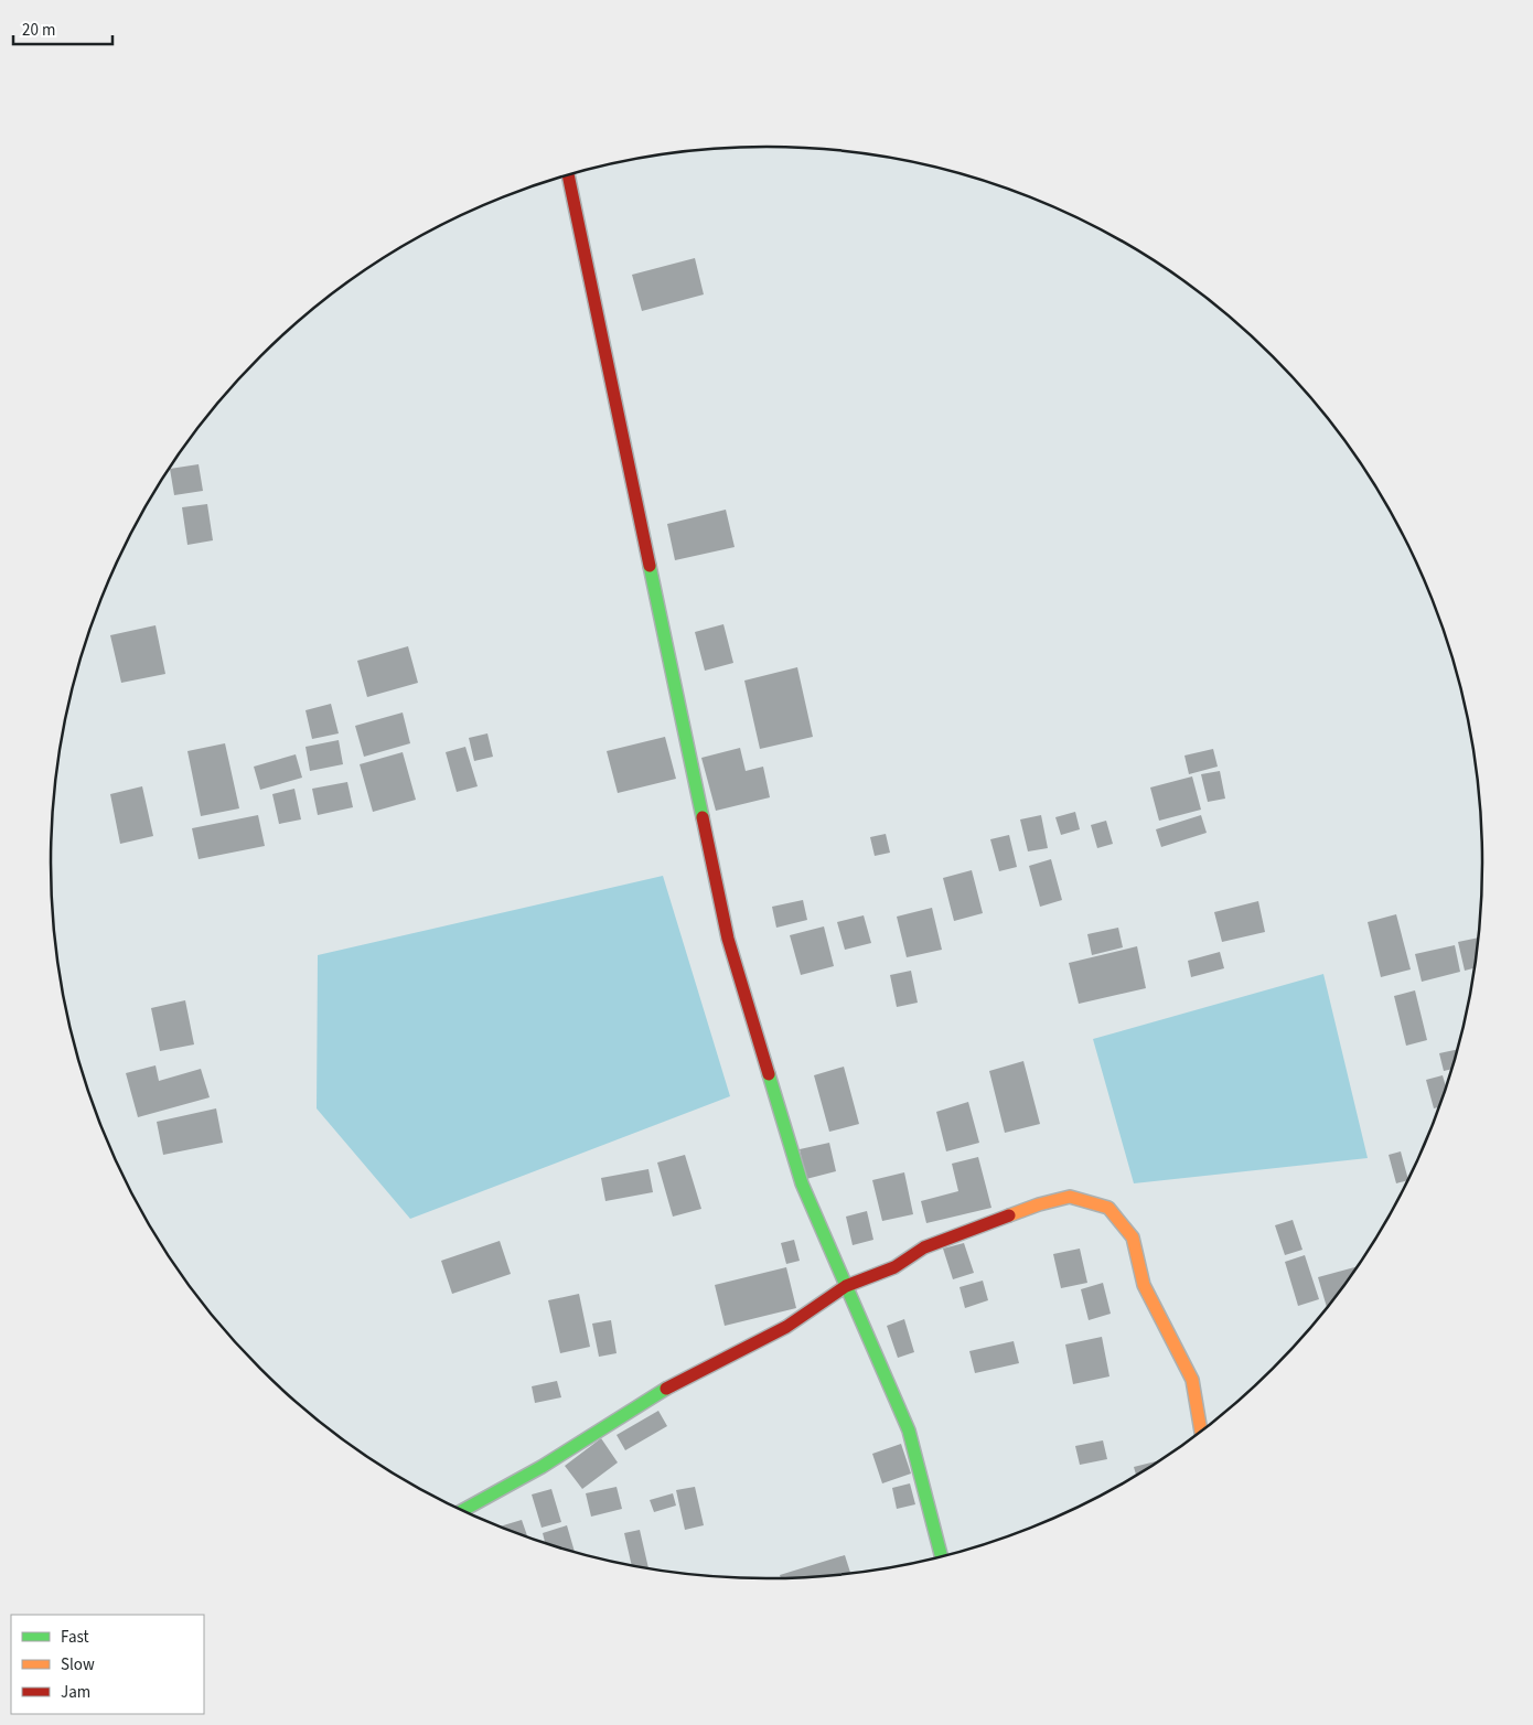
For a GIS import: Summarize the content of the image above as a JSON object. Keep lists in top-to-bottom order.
{
  "legend": ["Fast", "Slow", "Jam"],
  "scale_bar": "20 m"
}
